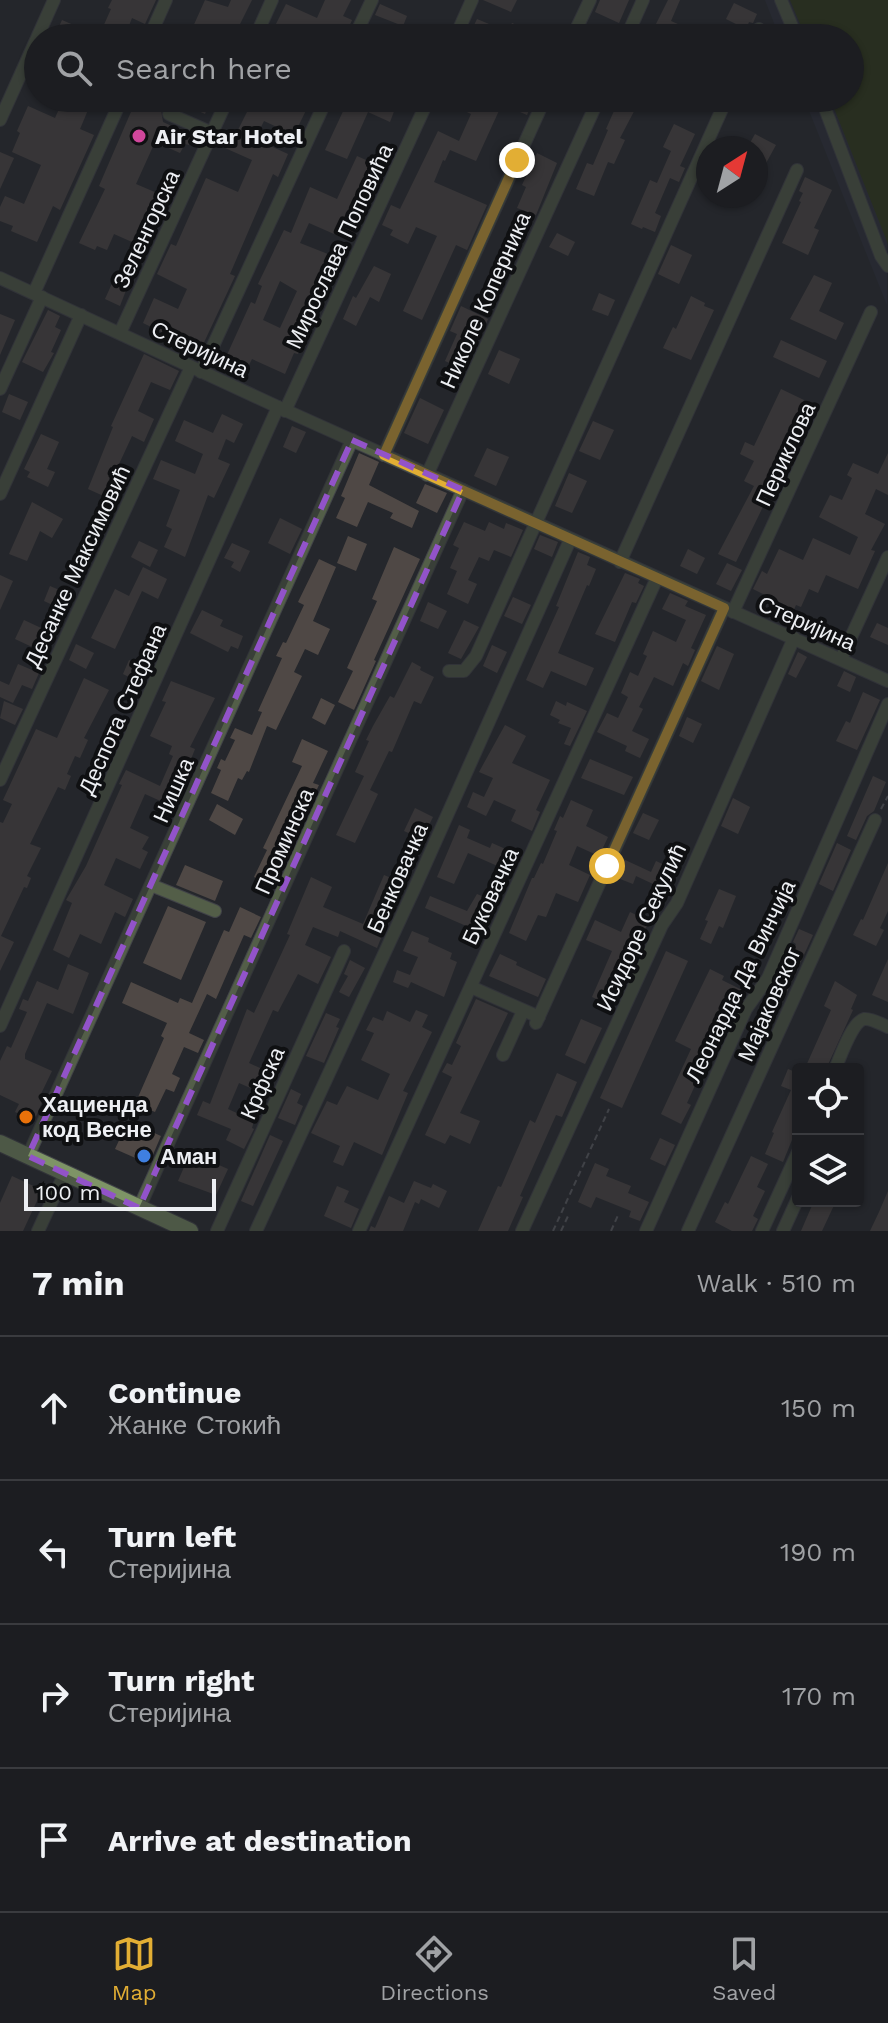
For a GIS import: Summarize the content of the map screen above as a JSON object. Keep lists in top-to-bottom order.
{
  "streets": {
    "street": [
      "Зеленгорска",
      "Мирослава Поповића",
      "Николе Коперника",
      "Стеријина",
      "Периклова",
      "Десанке Максимовић",
      "Деспота Стефана",
      "Нишка",
      "Проминска",
      "Бенковачка",
      "Буковачка",
      "Исидоре Секулић",
      "Леонарда Да Винчија",
      "Мајаковског",
      "Крфска"
    ]
  },
  "crossings": [
    ["Зеленгорска", "Стеријина"],
    ["Мирослава Поповића", "Стеријина"],
    ["Мирослава Поповића", "Деспота Стефана"],
    ["Николе Коперника", "Стеријина"],
    ["Стеријина", "Периклова"],
    ["Стеријина", "Десанке Максимовић"],
    ["Стеријина", "Деспота Стефана"],
    ["Стеријина", "Нишка"],
    ["Стеријина", "Проминска"],
    ["Стеријина", "Бенковачка"],
    ["Стеријина", "Буковачка"],
    ["Стеријина", "Исидоре Секулић"]
  ],
  "places": ["Air Star Hotel", "Хациенда код Весне", "Аман"],
  "scale_bar": "100 m",
  "north": "top right",
  "page": {
    "search": "Search here",
    "scale": "100 m",
    "heading": ["7 min", "Walk · 510 m"],
    "list": [
      ["Continue", "Жанке Стокић", "150 m"],
      ["Turn left", "Стеријина", "190 m"],
      ["Turn right", "Стеријина", "170 m"],
      "Arrive at destination"
    ],
    "nav": ["Map", "Directions", "Saved"]
  }
}
